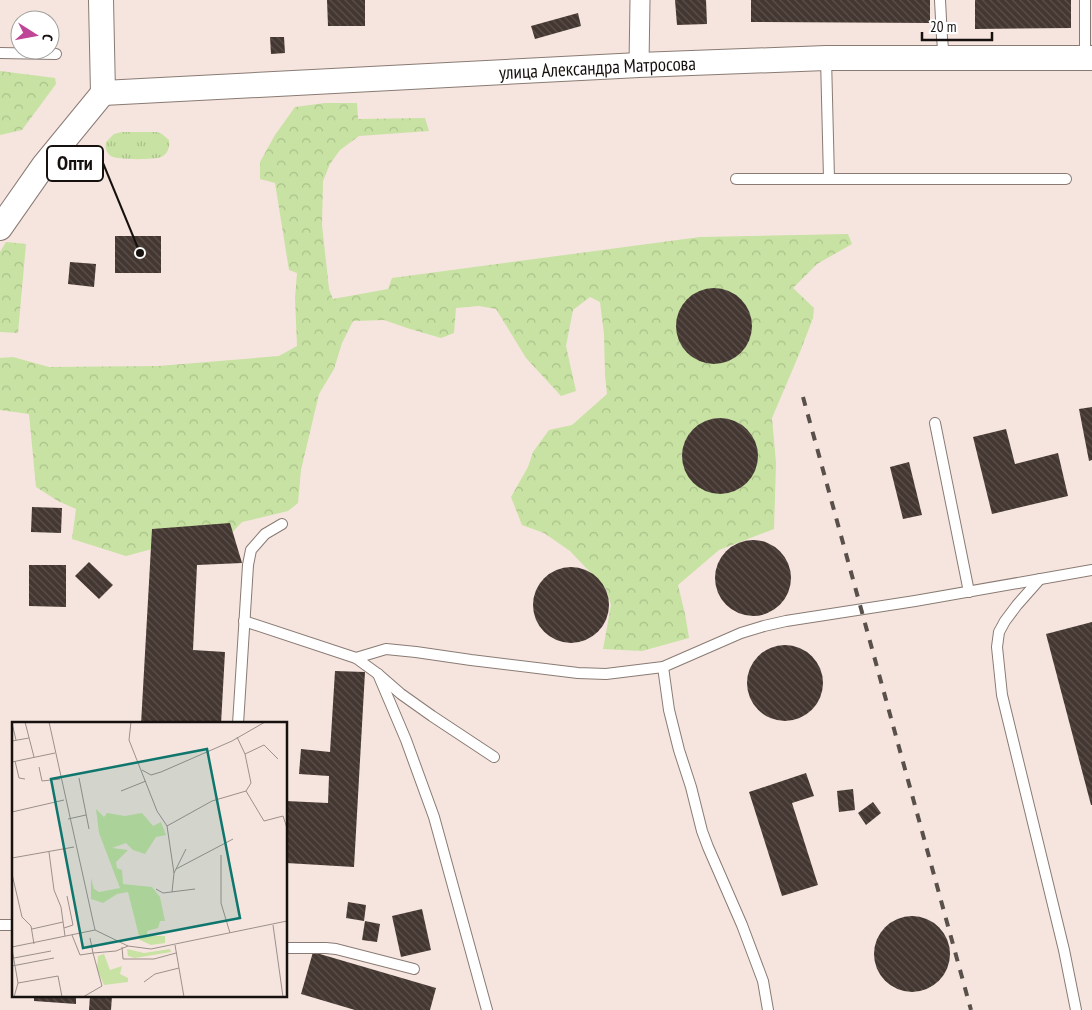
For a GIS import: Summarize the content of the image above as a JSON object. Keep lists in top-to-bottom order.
{
  "streets": {
    "street": ["улица Александра Матросова"]
  },
  "places": ["Опти"],
  "scale_bar": "20 m",
  "north": "right"
}
